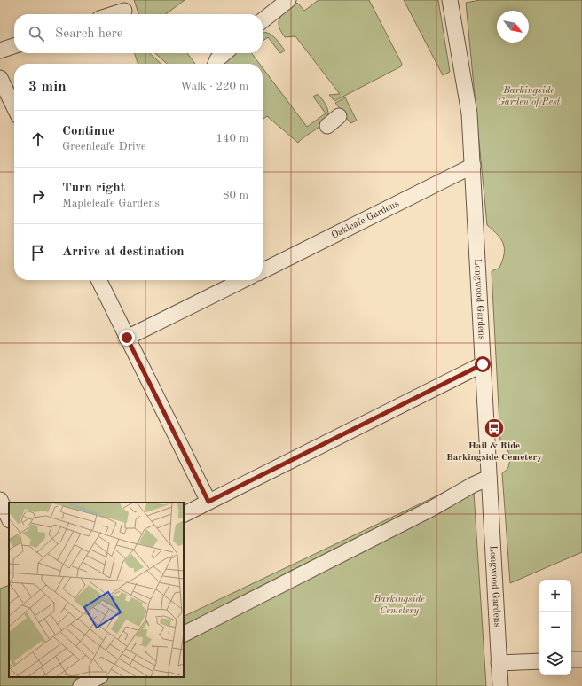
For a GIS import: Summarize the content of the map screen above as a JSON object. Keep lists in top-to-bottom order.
{
  "streets": {
    "street": ["Oakleafe Gardens", "Longwood Gardens"]
  },
  "crossings": [
    ["Oakleafe Gardens", "Longwood Gardens"]
  ],
  "parks": ["Barkingside Garden of Rest", "Barkingside Cemetery"],
  "places": {
    "bus stop": ["Hail & Ride Barkingside Cemetery"]
  },
  "north": "bottom right",
  "page": {
    "search": "Search here",
    "heading": ["3 min", "Walk · 220 m"],
    "list": [
      ["Continue", "Greenleafe Drive", "140 m"],
      ["Turn right", "Mapleleafe Gardens", "80 m"],
      "Arrive at destination"
    ],
    "map_buttons": ["+", "−"]
  }
}
